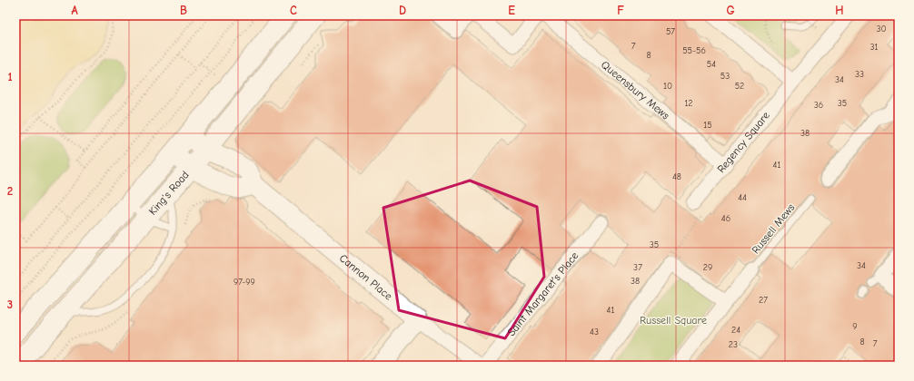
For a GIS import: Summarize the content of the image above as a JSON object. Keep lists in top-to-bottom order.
{
  "streets": {
    "main road": ["King's Road"],
    "street": [
      "Queensbury Mews",
      "Regency Square",
      "Cannon Place",
      "Saint Margaret's Place"
    ],
    "lane": ["Russell Mews"]
  },
  "crossings": [
    ["Queensbury Mews", "Regency Square"],
    ["King's Road", "Cannon Place"]
  ],
  "parks": ["Russell Square"],
  "house_numbers": [
    "30",
    "57",
    "7",
    "31",
    "55-56",
    "8",
    "54",
    "33",
    "53",
    "34",
    "10",
    "52",
    "12",
    "35",
    "36",
    "15",
    "38",
    "41",
    "48",
    "44",
    "46",
    "35",
    "34",
    "37",
    "29",
    "38",
    "97-99",
    "27",
    "41",
    "9",
    "24",
    "43",
    "8",
    "7",
    "23"
  ],
  "grid": {
    "columns": [
      "A",
      "B",
      "C",
      "D",
      "E",
      "F",
      "G",
      "H"
    ],
    "rows": ["1", "2", "3"]
  }
}
